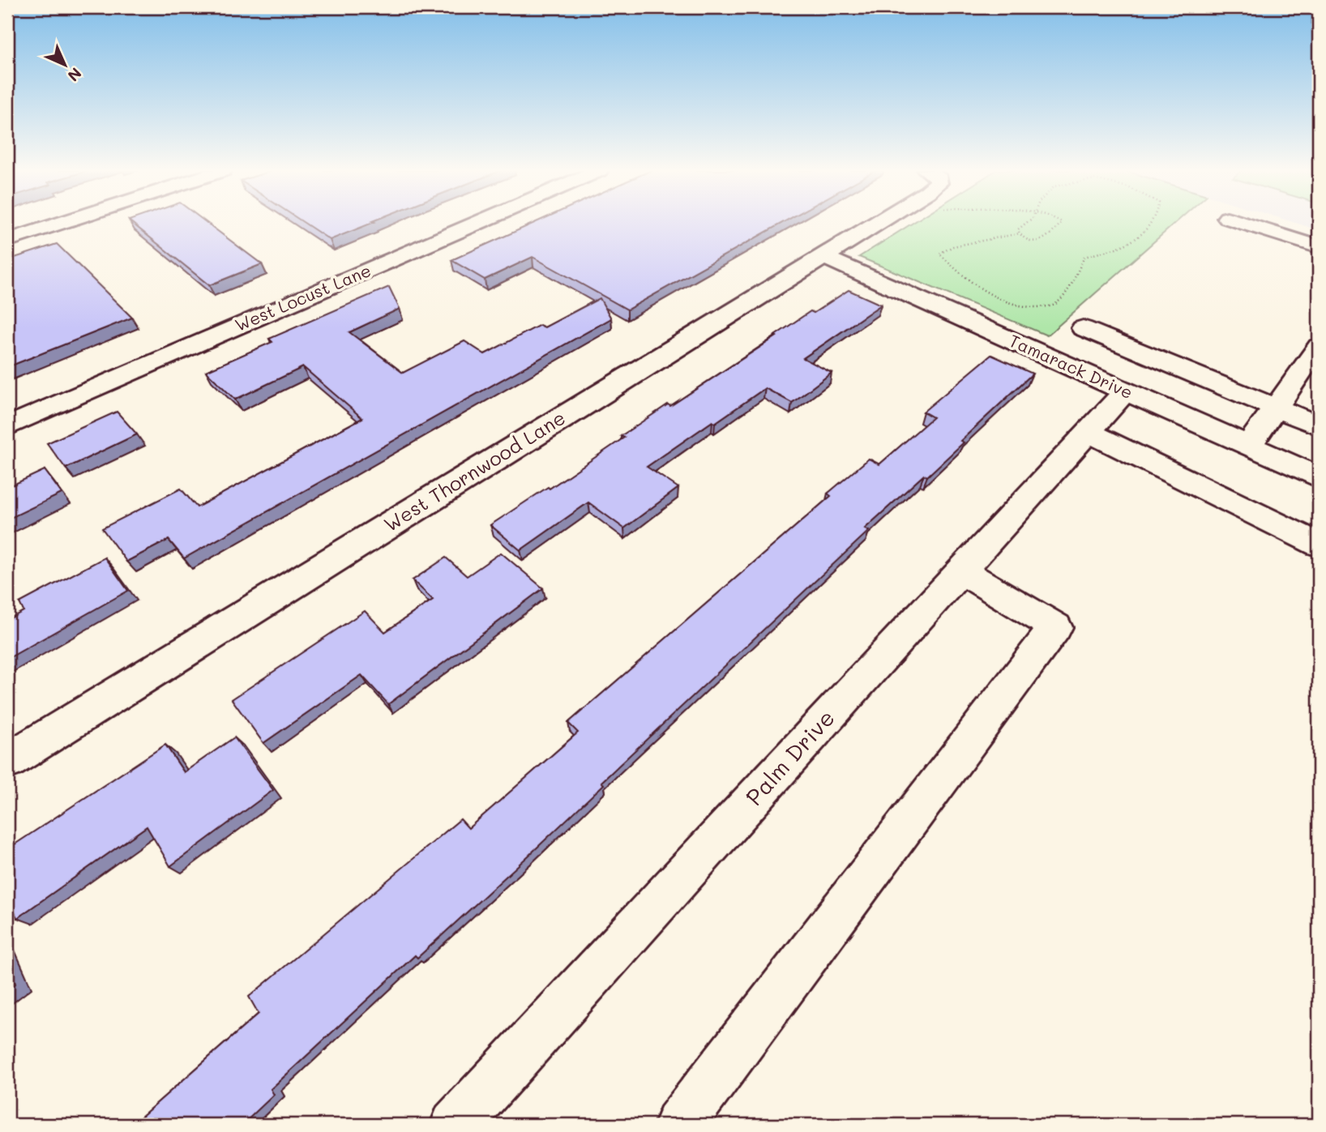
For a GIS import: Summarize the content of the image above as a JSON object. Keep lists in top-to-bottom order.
{
  "streets": {
    "street": [
      "West Locust Lane",
      "Tamarack Drive",
      "West Thornwood Lane",
      "Palm Drive"
    ]
  },
  "crossings": [
    ["Tamarack Drive", "West Thornwood Lane"],
    ["Tamarack Drive", "Palm Drive"]
  ],
  "north": "bottom right"
}
